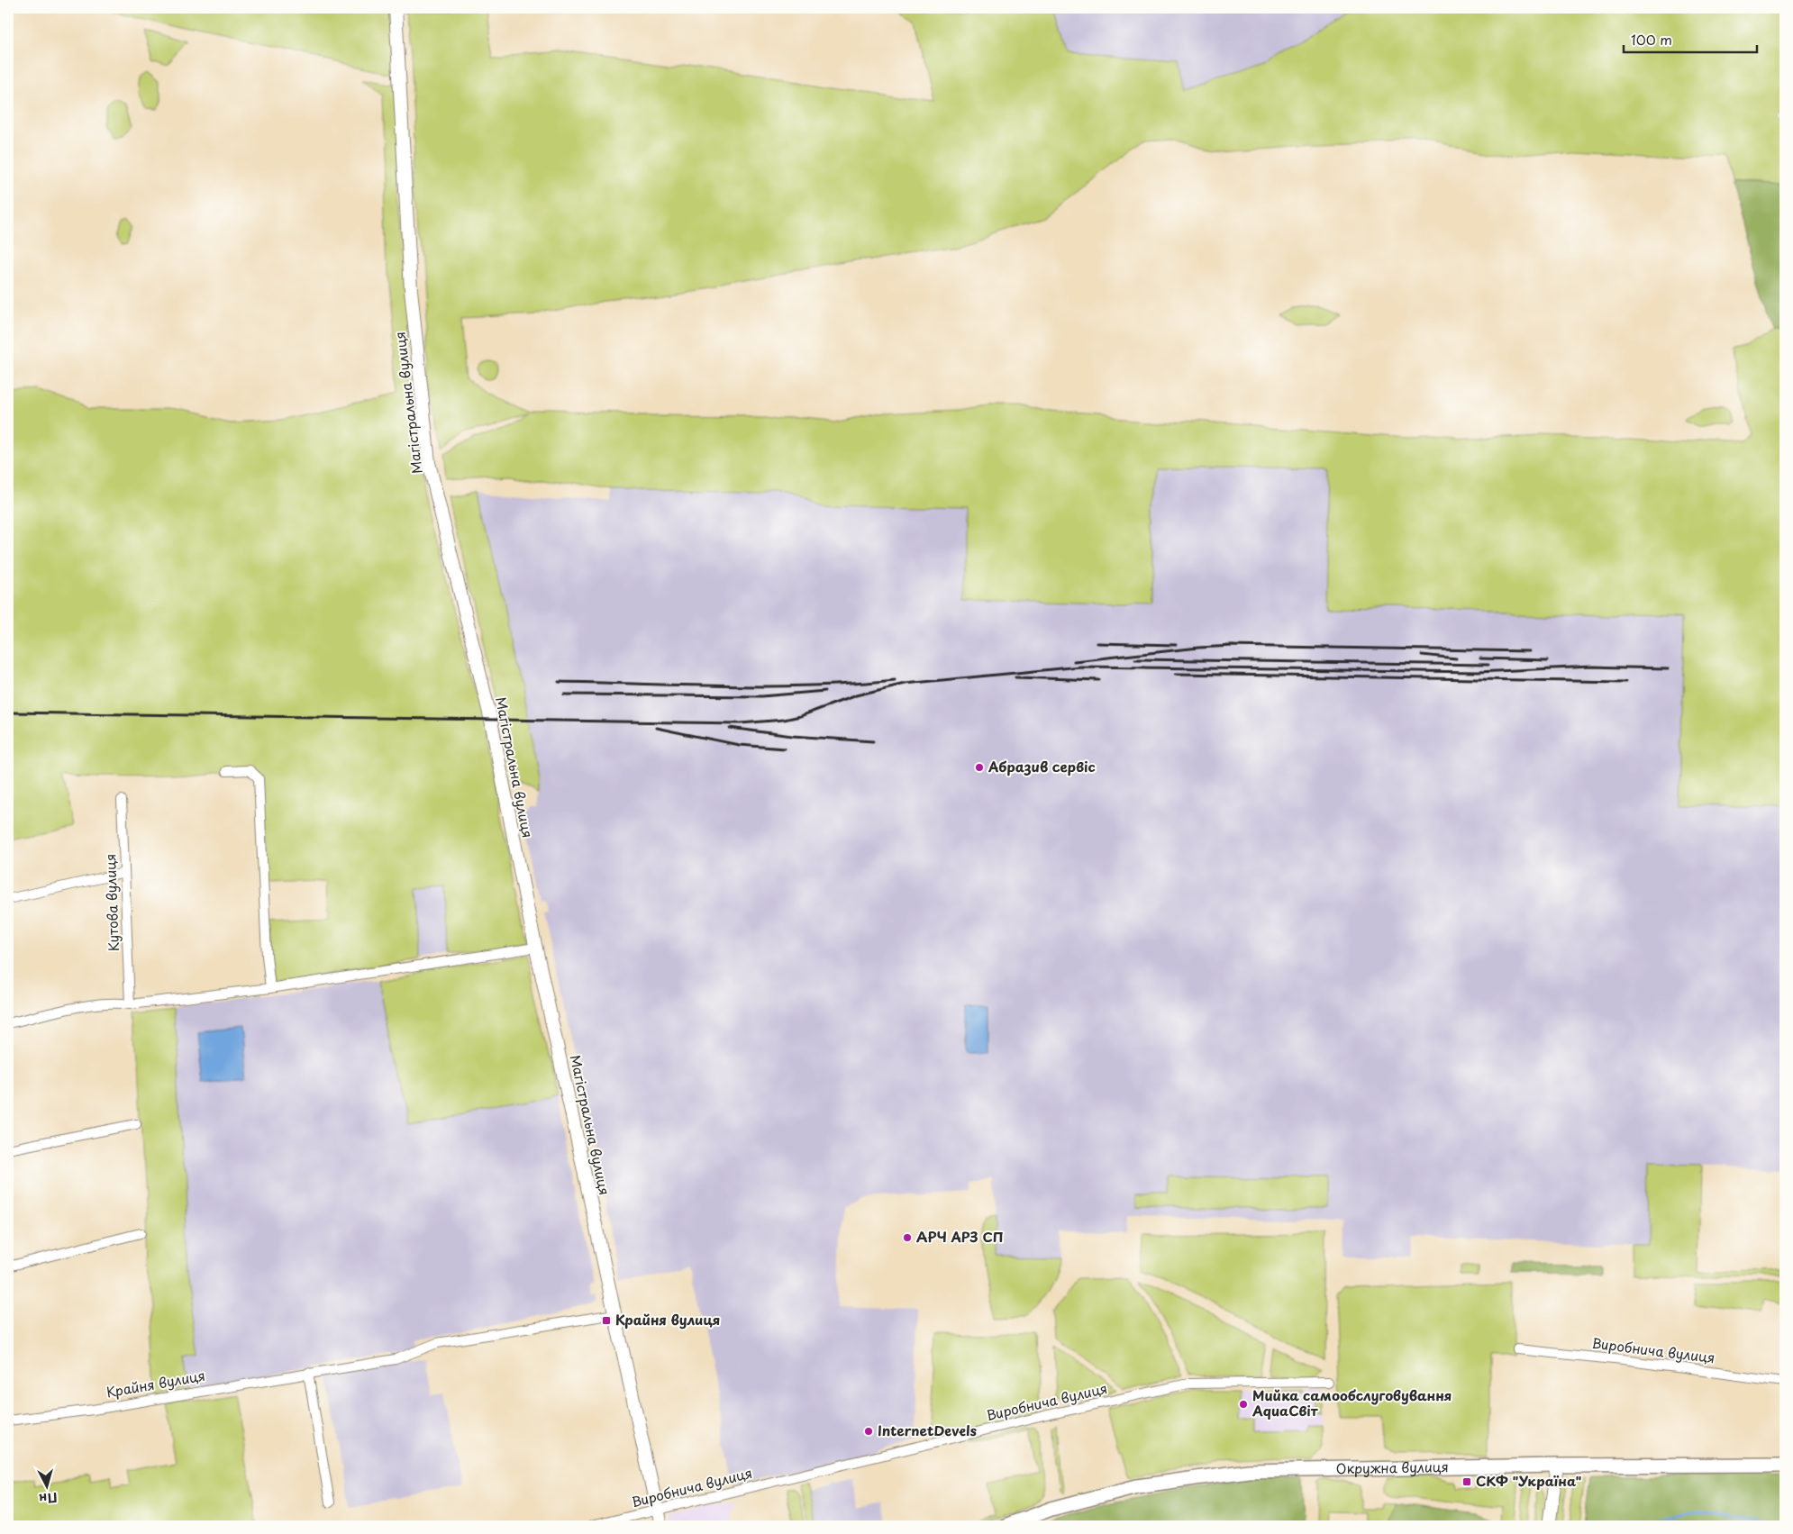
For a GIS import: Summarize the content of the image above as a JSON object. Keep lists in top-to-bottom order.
{
  "streets": {
    "main road": ["Окружна вулиця"],
    "street": [
      "Магістральна вулиця",
      "Кутова вулиця",
      "Виробнича вулиця",
      "Крайня вулиця"
    ]
  },
  "crossings": [
    ["Магістральна вулиця", "Виробнича вулиця"],
    ["Магістральна вулиця", "Крайня вулиця"]
  ],
  "places": {
    "other": [
      "Абразив сервіс",
      "АРЧ АРЗ СП",
      "Мийка самообслуговування AquaСвіт",
      "InternetDevels"
    ],
    "transit": ["Крайня вулиця", "СКФ \"Україна\""]
  },
  "scale_bar": "100 m",
  "north": "bottom"
}
